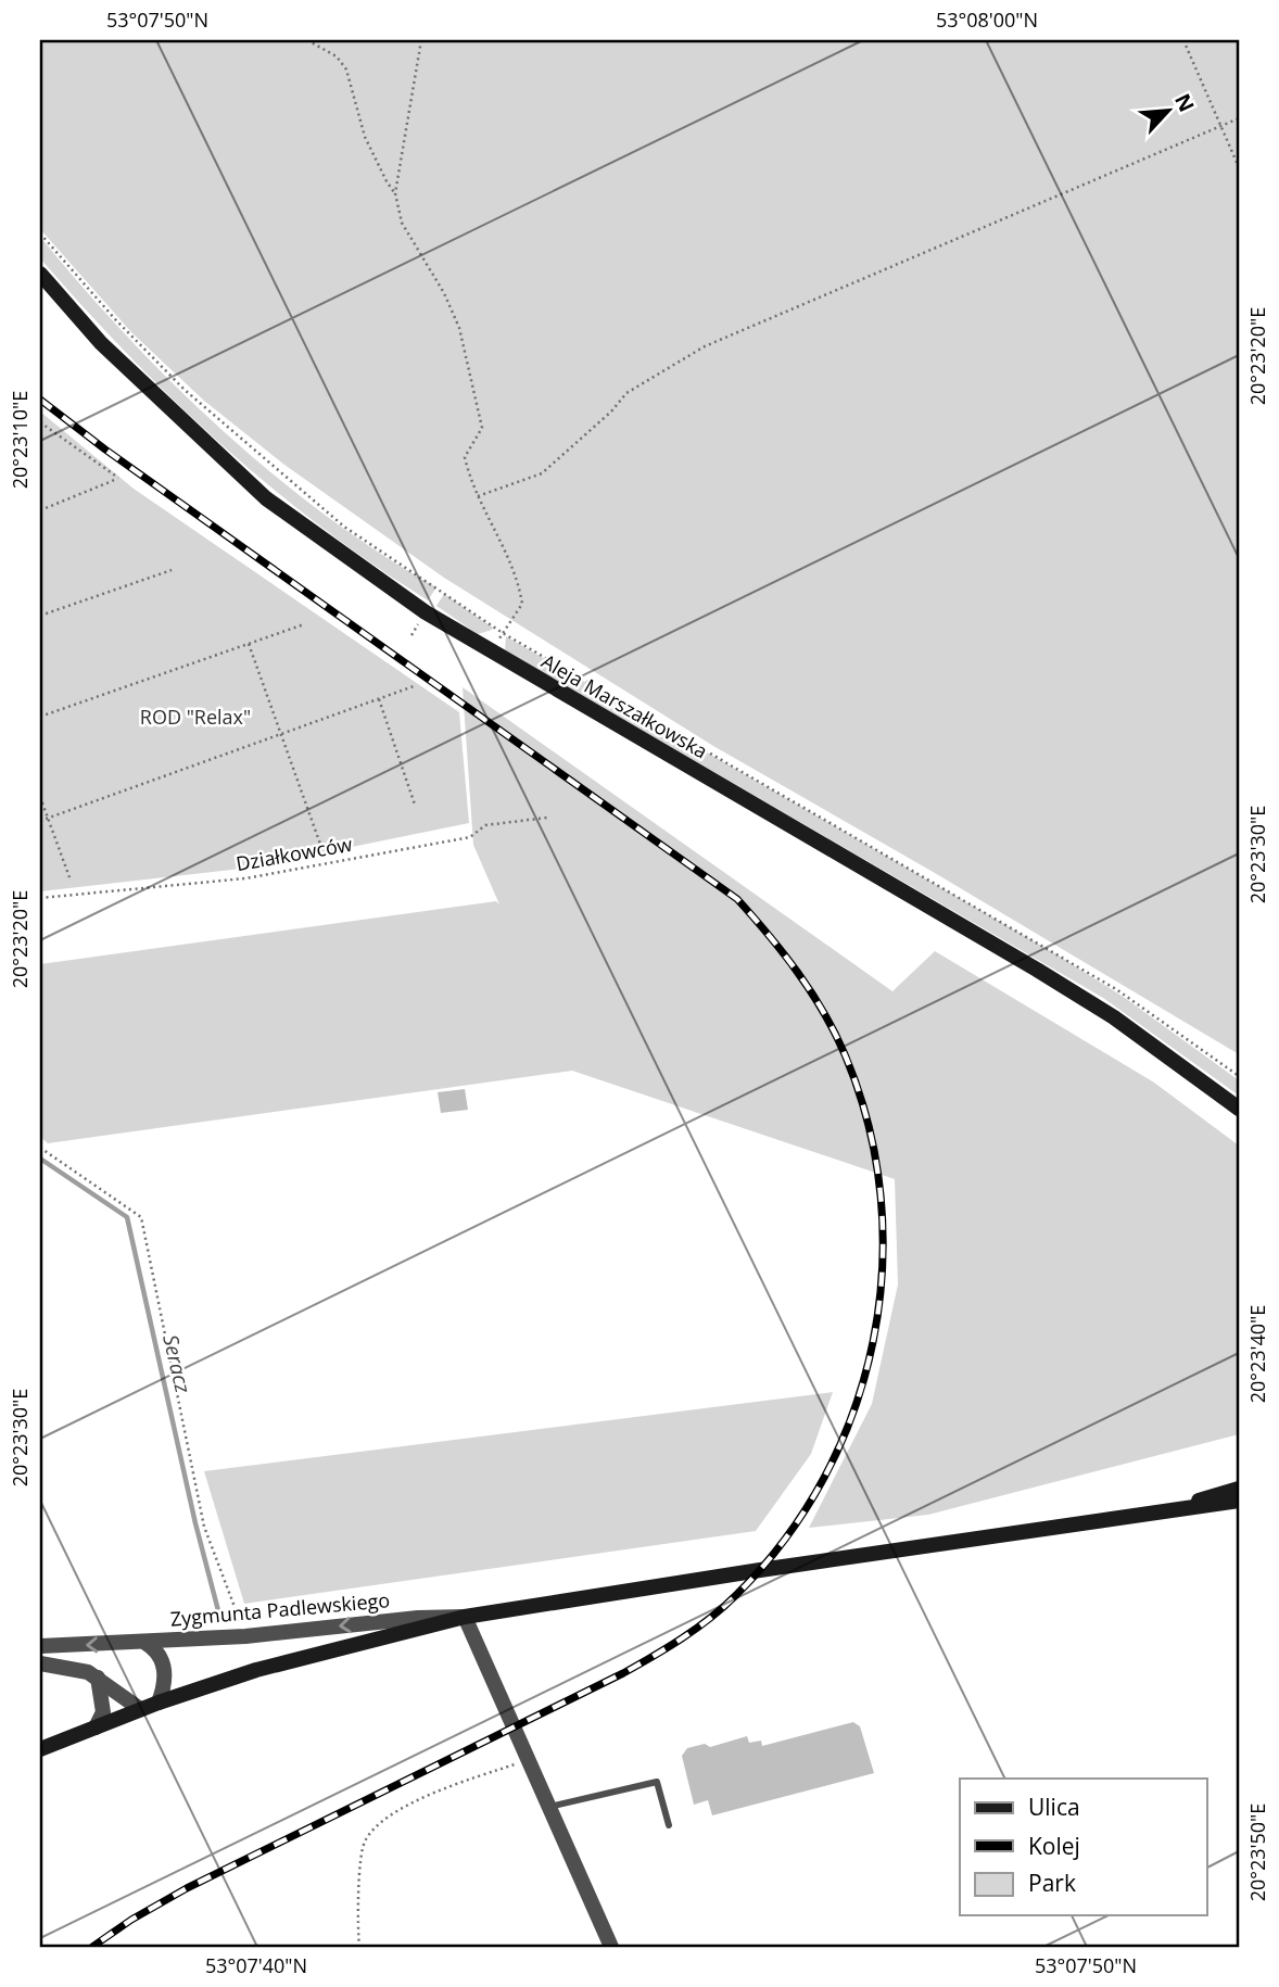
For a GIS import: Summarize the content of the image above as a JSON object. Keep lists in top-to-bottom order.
{
  "streets": {
    "main road": ["Aleja Marszałkowska"],
    "street": ["Zygmunta Padlewskiego"],
    "path": ["Działkowców"]
  },
  "one_way": ["Zygmunta Padlewskiego"],
  "water": ["Seracz"],
  "parks": ["ROD \"Relax\""],
  "legend": ["Ulica", "Kolej", "Park"],
  "north": "top right",
  "coordinates": [
    "53°07'50\"N",
    "53°08'00\"N",
    "20°23'20\"E",
    "20°23'10\"E",
    "20°23'30\"E",
    "20°23'40\"E",
    "20°23'50\"E",
    "53°07'40\"N"
  ]
}
